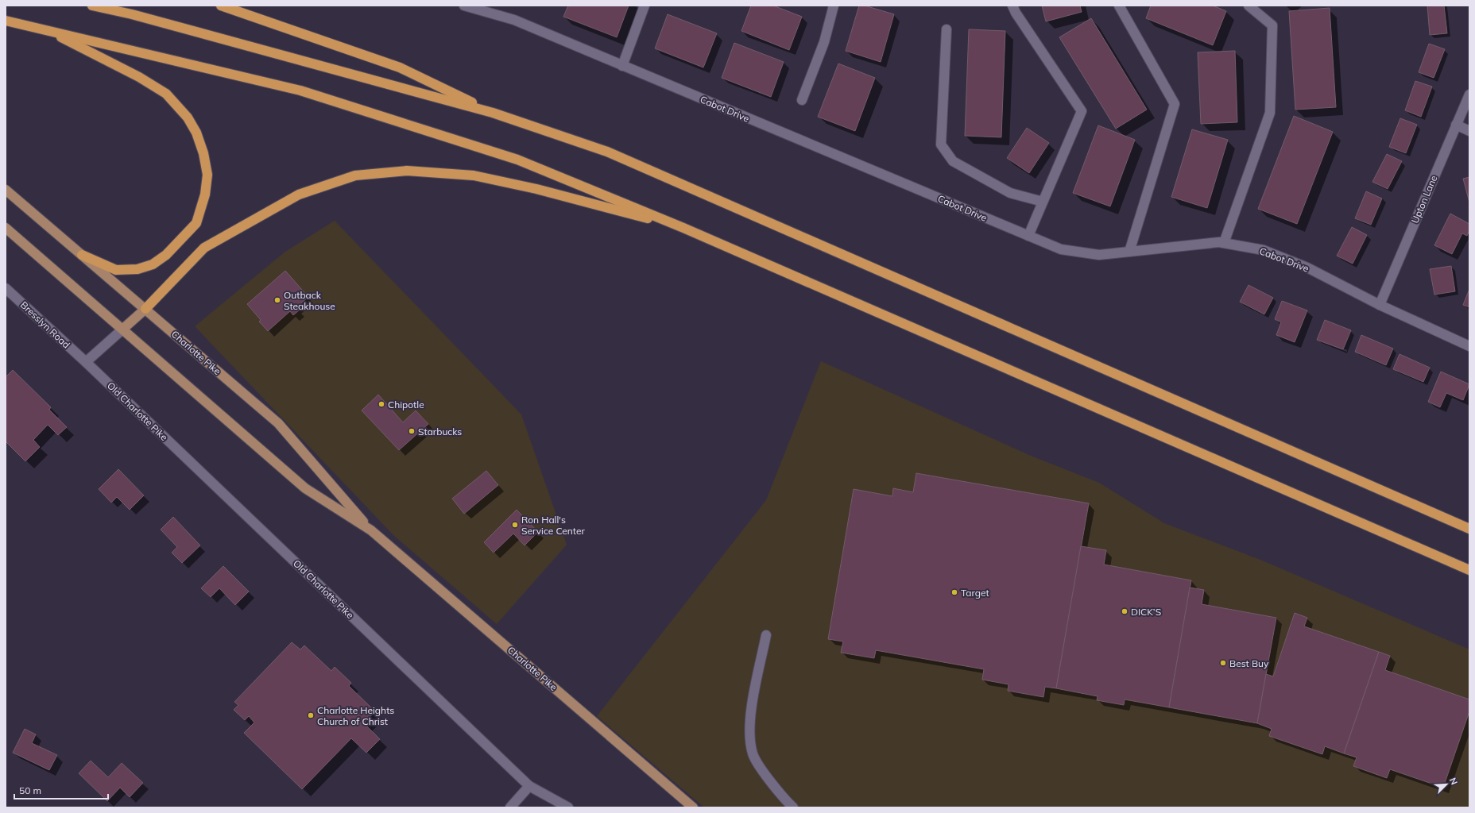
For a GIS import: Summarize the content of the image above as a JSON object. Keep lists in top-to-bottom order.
{
  "streets": {
    "main road": ["Charlotte Pike"],
    "street": [
      "Cabot Drive",
      "Upton Lane",
      "Bresslyn Road",
      "Old Charlotte Pike"
    ]
  },
  "crossings": [
    ["Cabot Drive", "Upton Lane"],
    ["Bresslyn Road", "Old Charlotte Pike"]
  ],
  "places": [
    "Outback Steakhouse",
    "Chipotle",
    "Starbucks",
    "Ron Hall's Service Center",
    "Target",
    "DICK’S",
    "Best Buy",
    "Charlotte Heights Church of Christ"
  ],
  "scale_bar": "50 m",
  "north": "top right"
}
